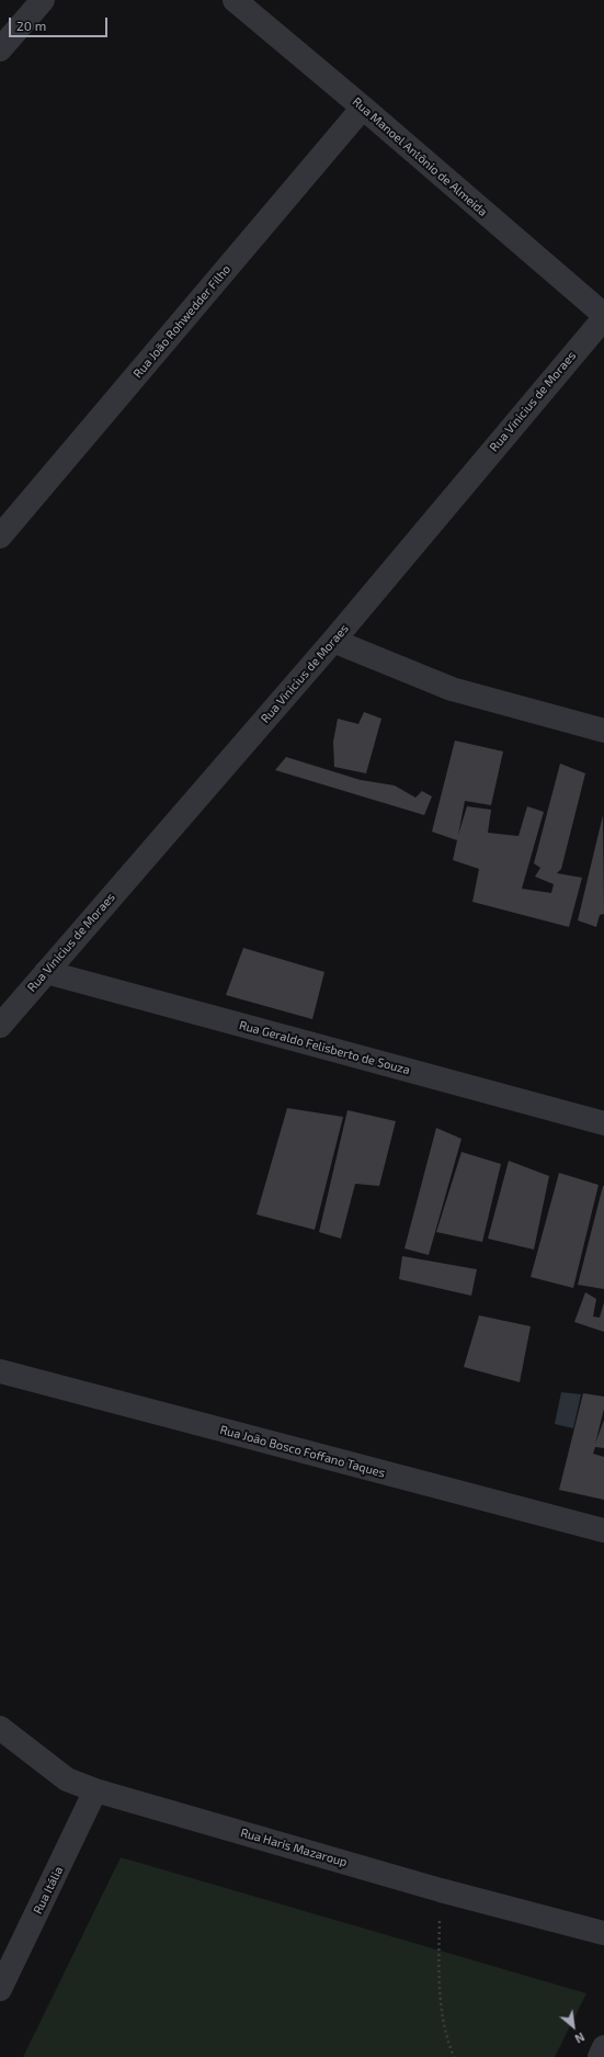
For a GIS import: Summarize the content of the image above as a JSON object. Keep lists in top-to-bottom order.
{
  "streets": {
    "street": [
      "Rua Manoel Antônio de Almeida",
      "Rua João Rohwedder Filho",
      "Rua Vinicius de Moraes",
      "Rua Geraldo Felisberto de Souza",
      "Rua João Bosco Foffano Taques",
      "Rua Haris Mazaroup",
      "Rua Itália"
    ]
  },
  "crossings": [
    ["Rua Manoel Antônio de Almeida", "Rua João Rohwedder Filho"],
    ["Rua Manoel Antônio de Almeida", "Rua Vinicius de Moraes"],
    ["Rua Vinicius de Moraes", "Rua Geraldo Felisberto de Souza"],
    ["Rua Haris Mazaroup", "Rua Itália"]
  ],
  "scale_bar": "20 m",
  "north": "bottom right"
}
